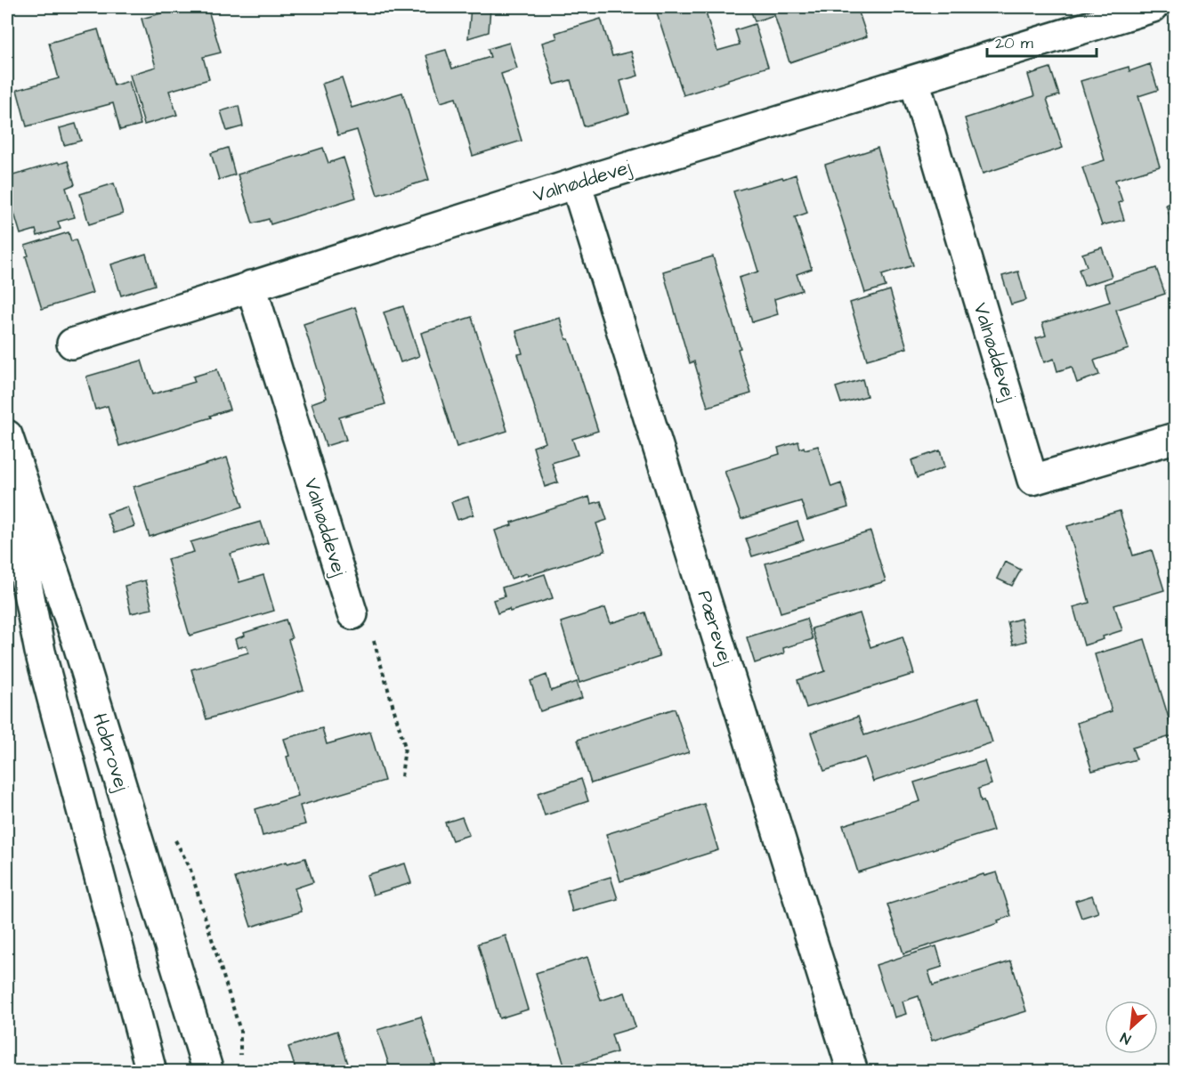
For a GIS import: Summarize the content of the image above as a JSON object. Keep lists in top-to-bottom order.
{
  "streets": {
    "street": ["Valnøddevej", "Pærevej", "Hobrovej"]
  },
  "crossings": [
    ["Valnøddevej", "Pærevej"]
  ],
  "scale_bar": "20 m",
  "north": "bottom left"
}
